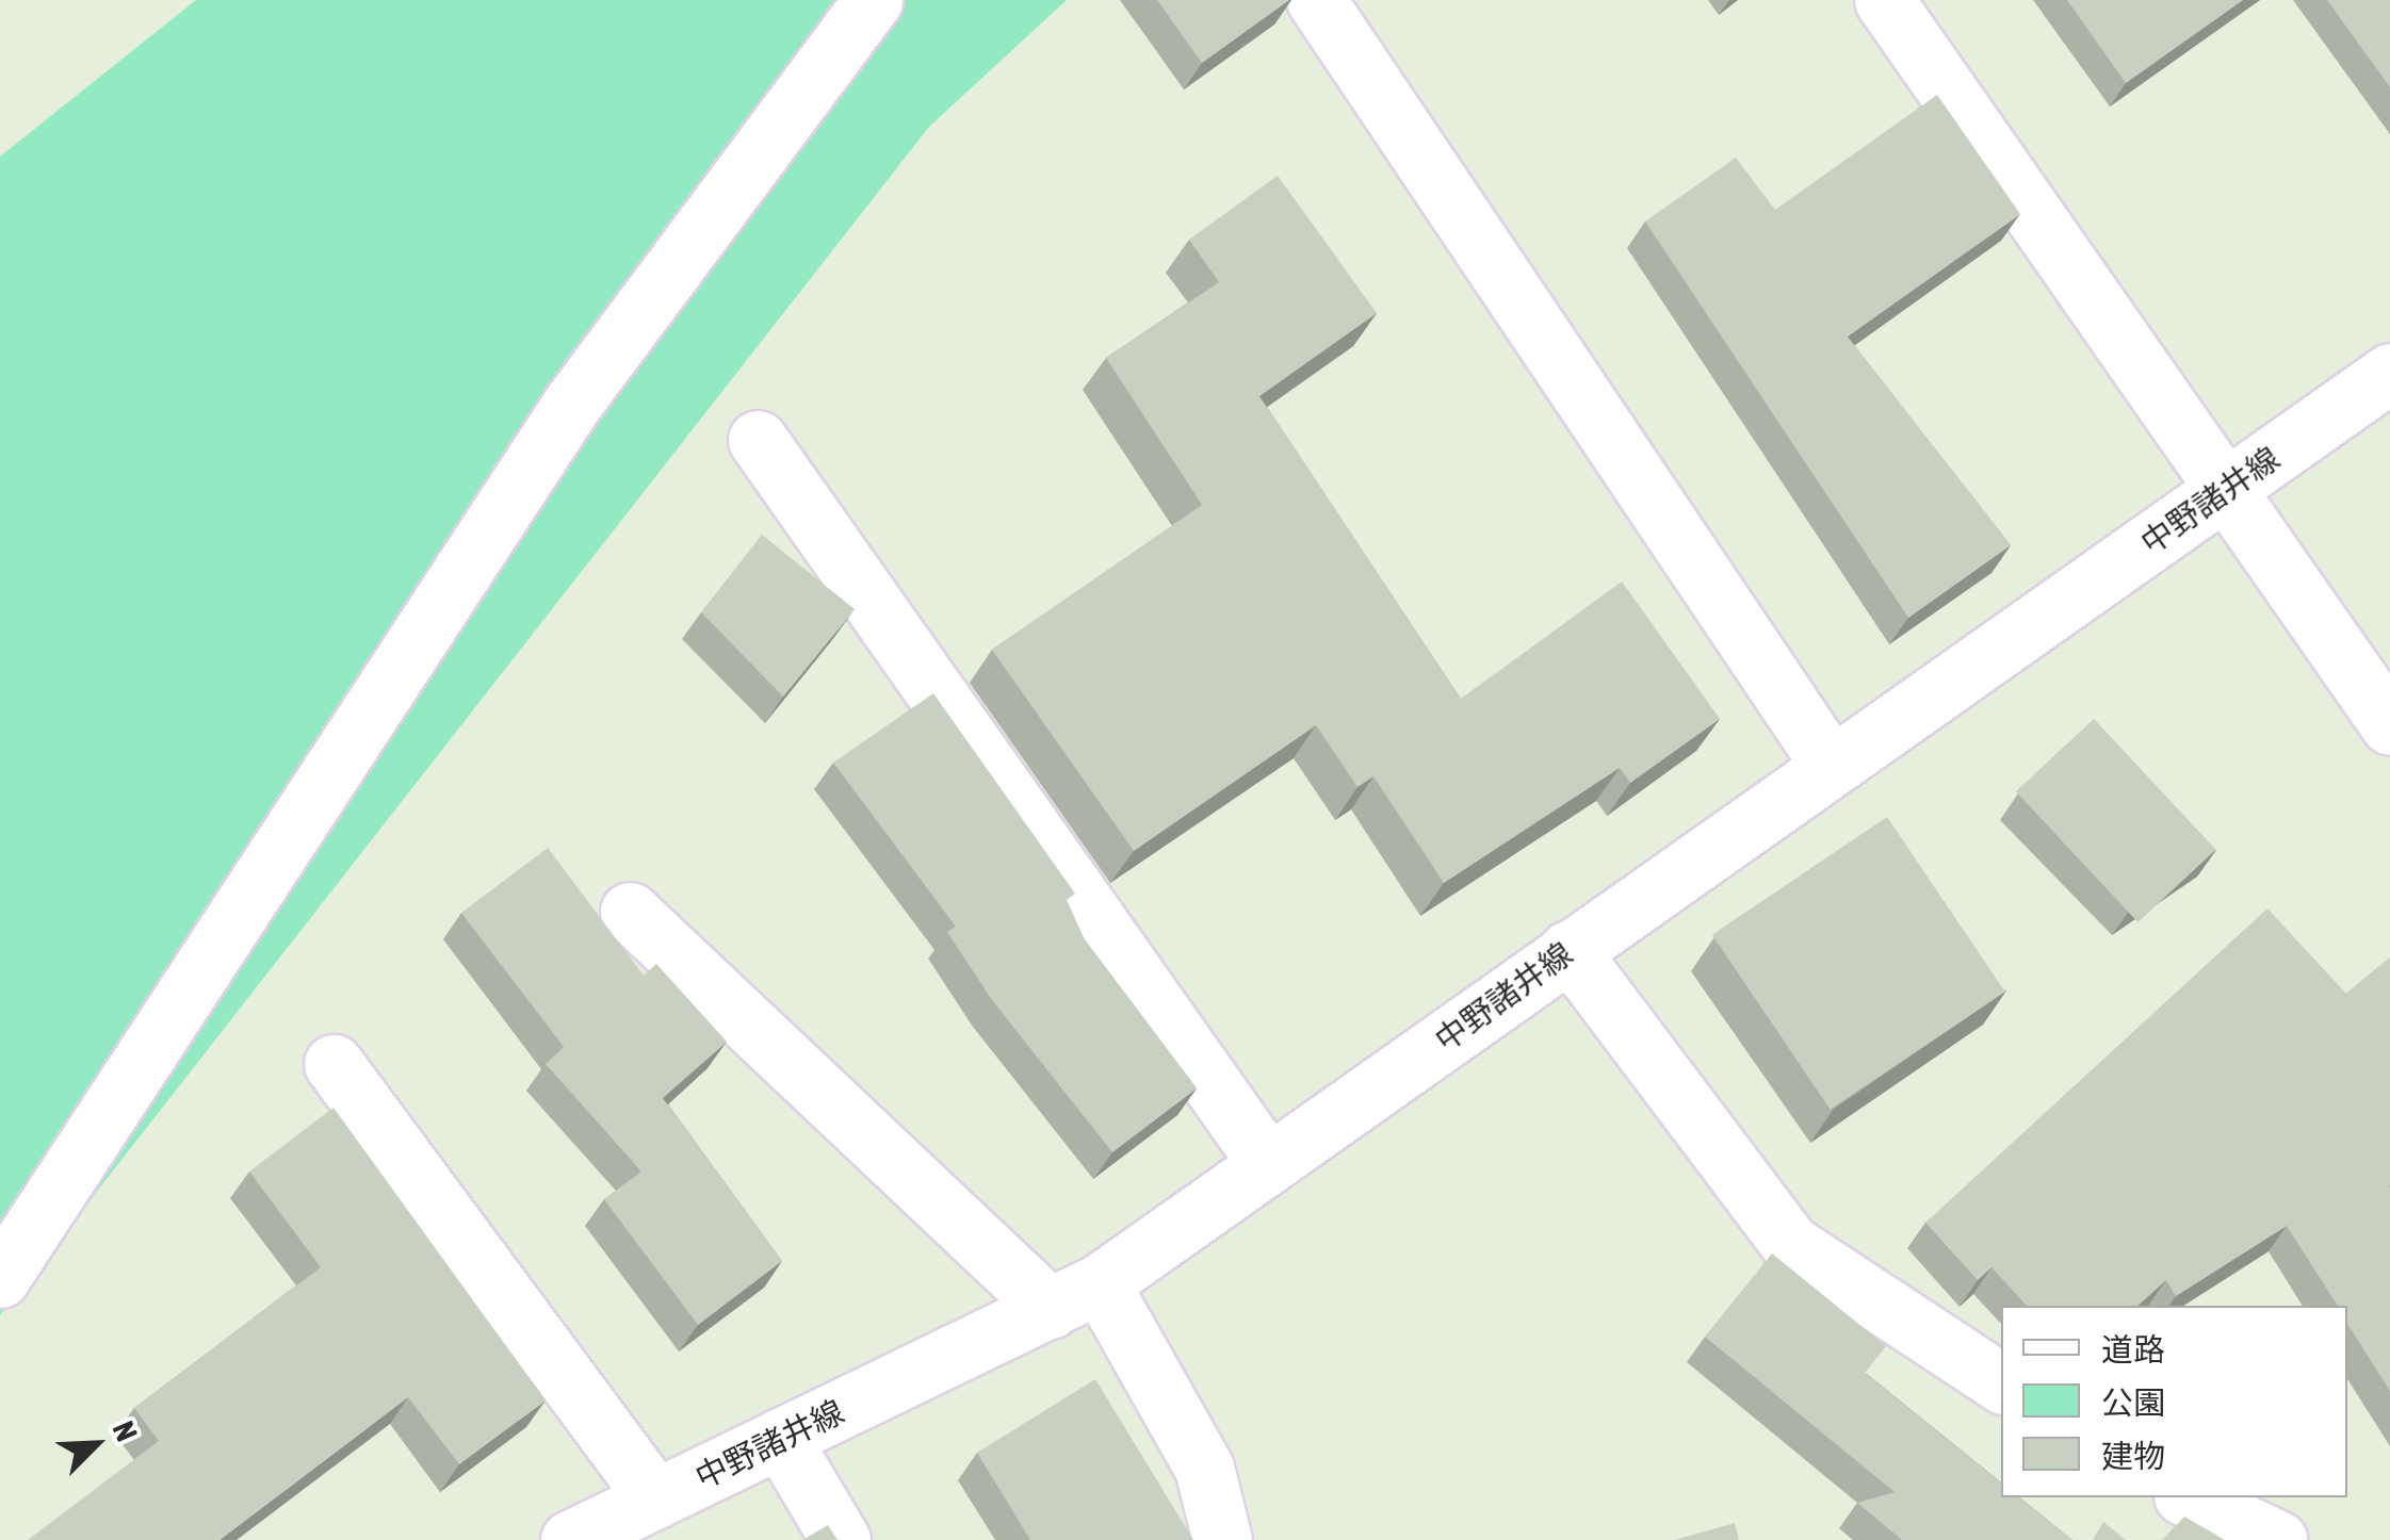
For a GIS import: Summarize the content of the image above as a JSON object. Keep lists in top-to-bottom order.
{
  "streets": {
    "street": ["中野諸井線"]
  },
  "legend": ["道路", "公園", "建物"],
  "north": "top right"
}
